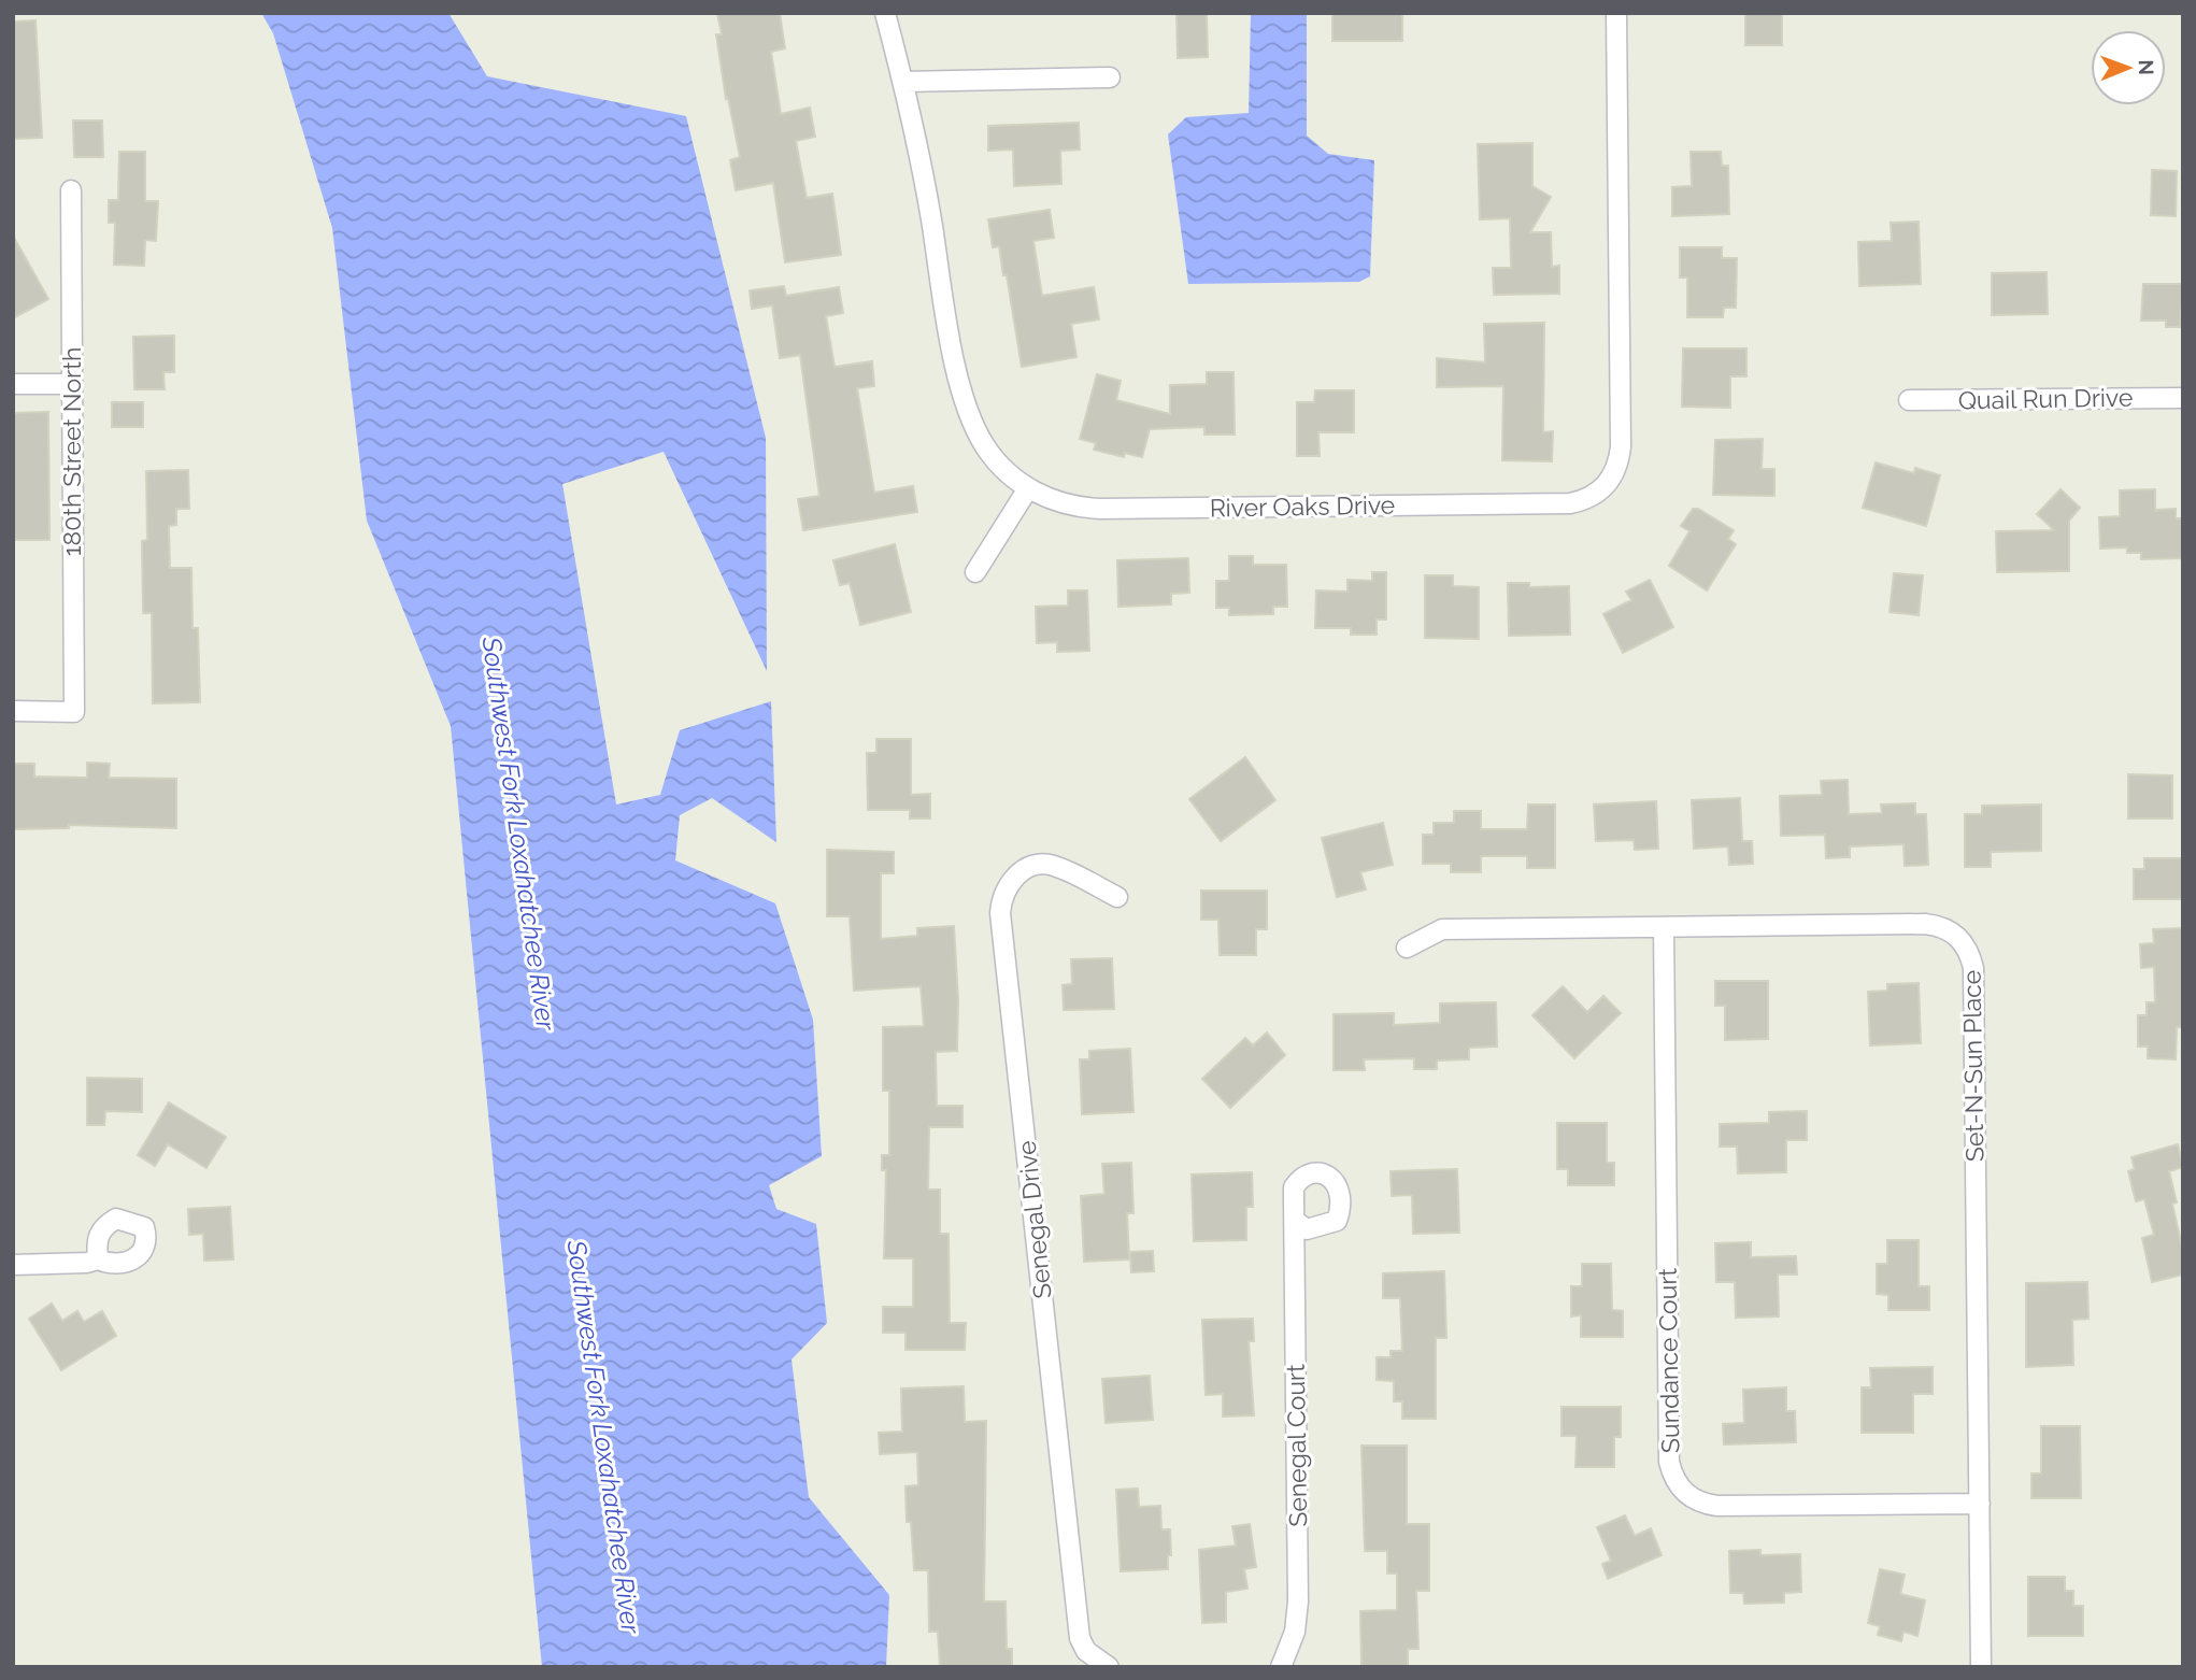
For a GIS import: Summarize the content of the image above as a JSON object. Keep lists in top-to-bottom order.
{
  "streets": {
    "street": [
      "Quail Run Drive",
      "180th Street North",
      "River Oaks Drive",
      "Set-N-Sun Place",
      "Senegal Drive",
      "Sundance Court",
      "Senegal Court"
    ]
  },
  "crossings": [
    ["Set-N-Sun Place", "Sundance Court"]
  ],
  "water": ["Southwest Fork Loxahatchee River"],
  "north": "right"
}
